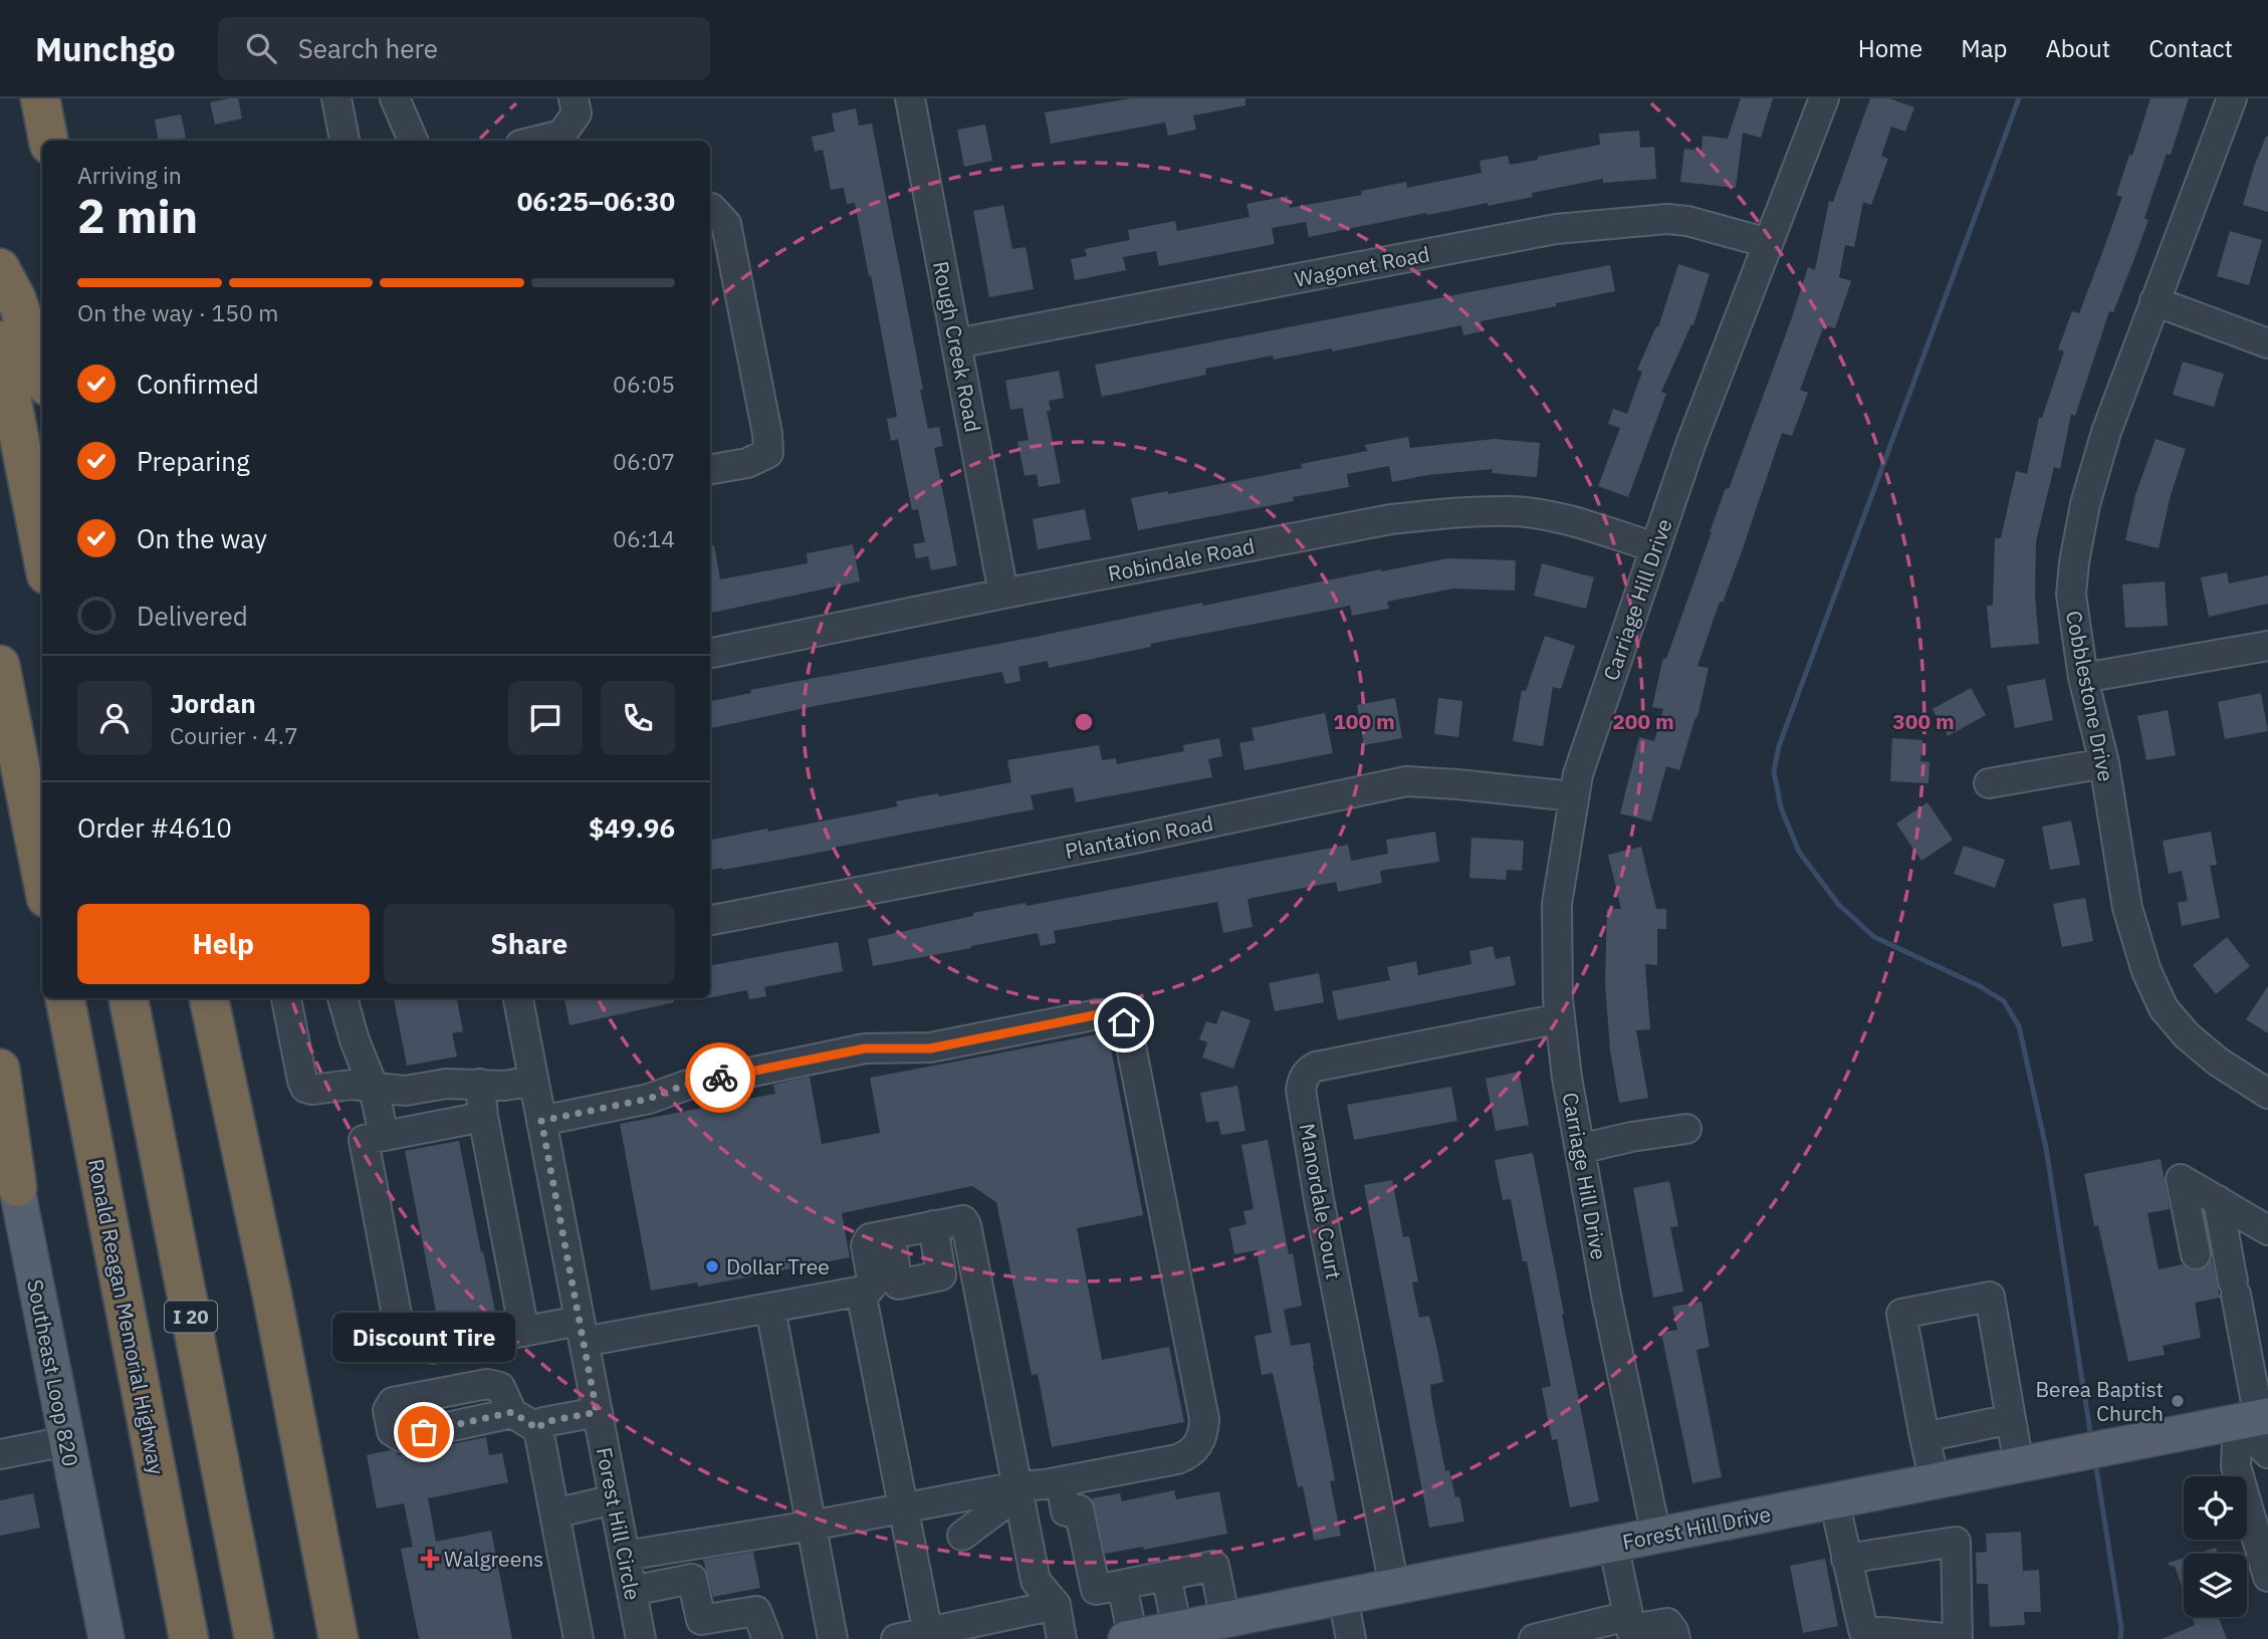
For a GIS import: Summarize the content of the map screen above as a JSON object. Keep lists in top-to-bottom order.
{
  "streets": {
    "highway": ["Ronald Reagan Memorial Highway", "I 20"],
    "main road": ["Southeast Loop 820", "Forest Hill Drive"],
    "street": [
      "Wagonet Road",
      "Rough Creek Road",
      "Robindale Road",
      "Carriage Hill Drive",
      "Cobblestone Drive",
      "Plantation Road",
      "Manordale Court",
      "Forest Hill Circle"
    ]
  },
  "crossings": [
    ["Wagonet Road", "Rough Creek Road"],
    ["Wagonet Road", "Carriage Hill Drive"],
    ["Rough Creek Road", "Robindale Road"],
    ["Robindale Road", "Carriage Hill Drive"],
    ["Carriage Hill Drive", "Plantation Road"],
    ["Carriage Hill Drive", "Manordale Court"],
    ["Carriage Hill Drive", "Forest Hill Drive"],
    ["Manordale Court", "Forest Hill Drive"]
  ],
  "places": {
    "other": ["Dollar Tree", "Berea Baptist Church", "Discount Tire"],
    "health": ["Walgreens"]
  },
  "page": {
    "header": "Munchgo",
    "search": "Search here",
    "nav": [
      "Home",
      "Map",
      "About",
      "Contact"
    ],
    "heading": ["2 min", "Arriving in", "06:25–06:30"],
    "panel": [
      "Jordan",
      "Courier · 4.7",
      "Order #4610",
      "$49.96"
    ],
    "bar": "On the way · 150 m",
    "list": [
      ["Confirmed", "06:05"],
      ["Preparing", "06:07"],
      ["On the way", "06:14"],
      "Delivered"
    ],
    "buttons": ["Help", "Share"],
    "bubble": "Discount Tire"
  },
  "rings": ["100 m", "200 m", "300 m"]
}
